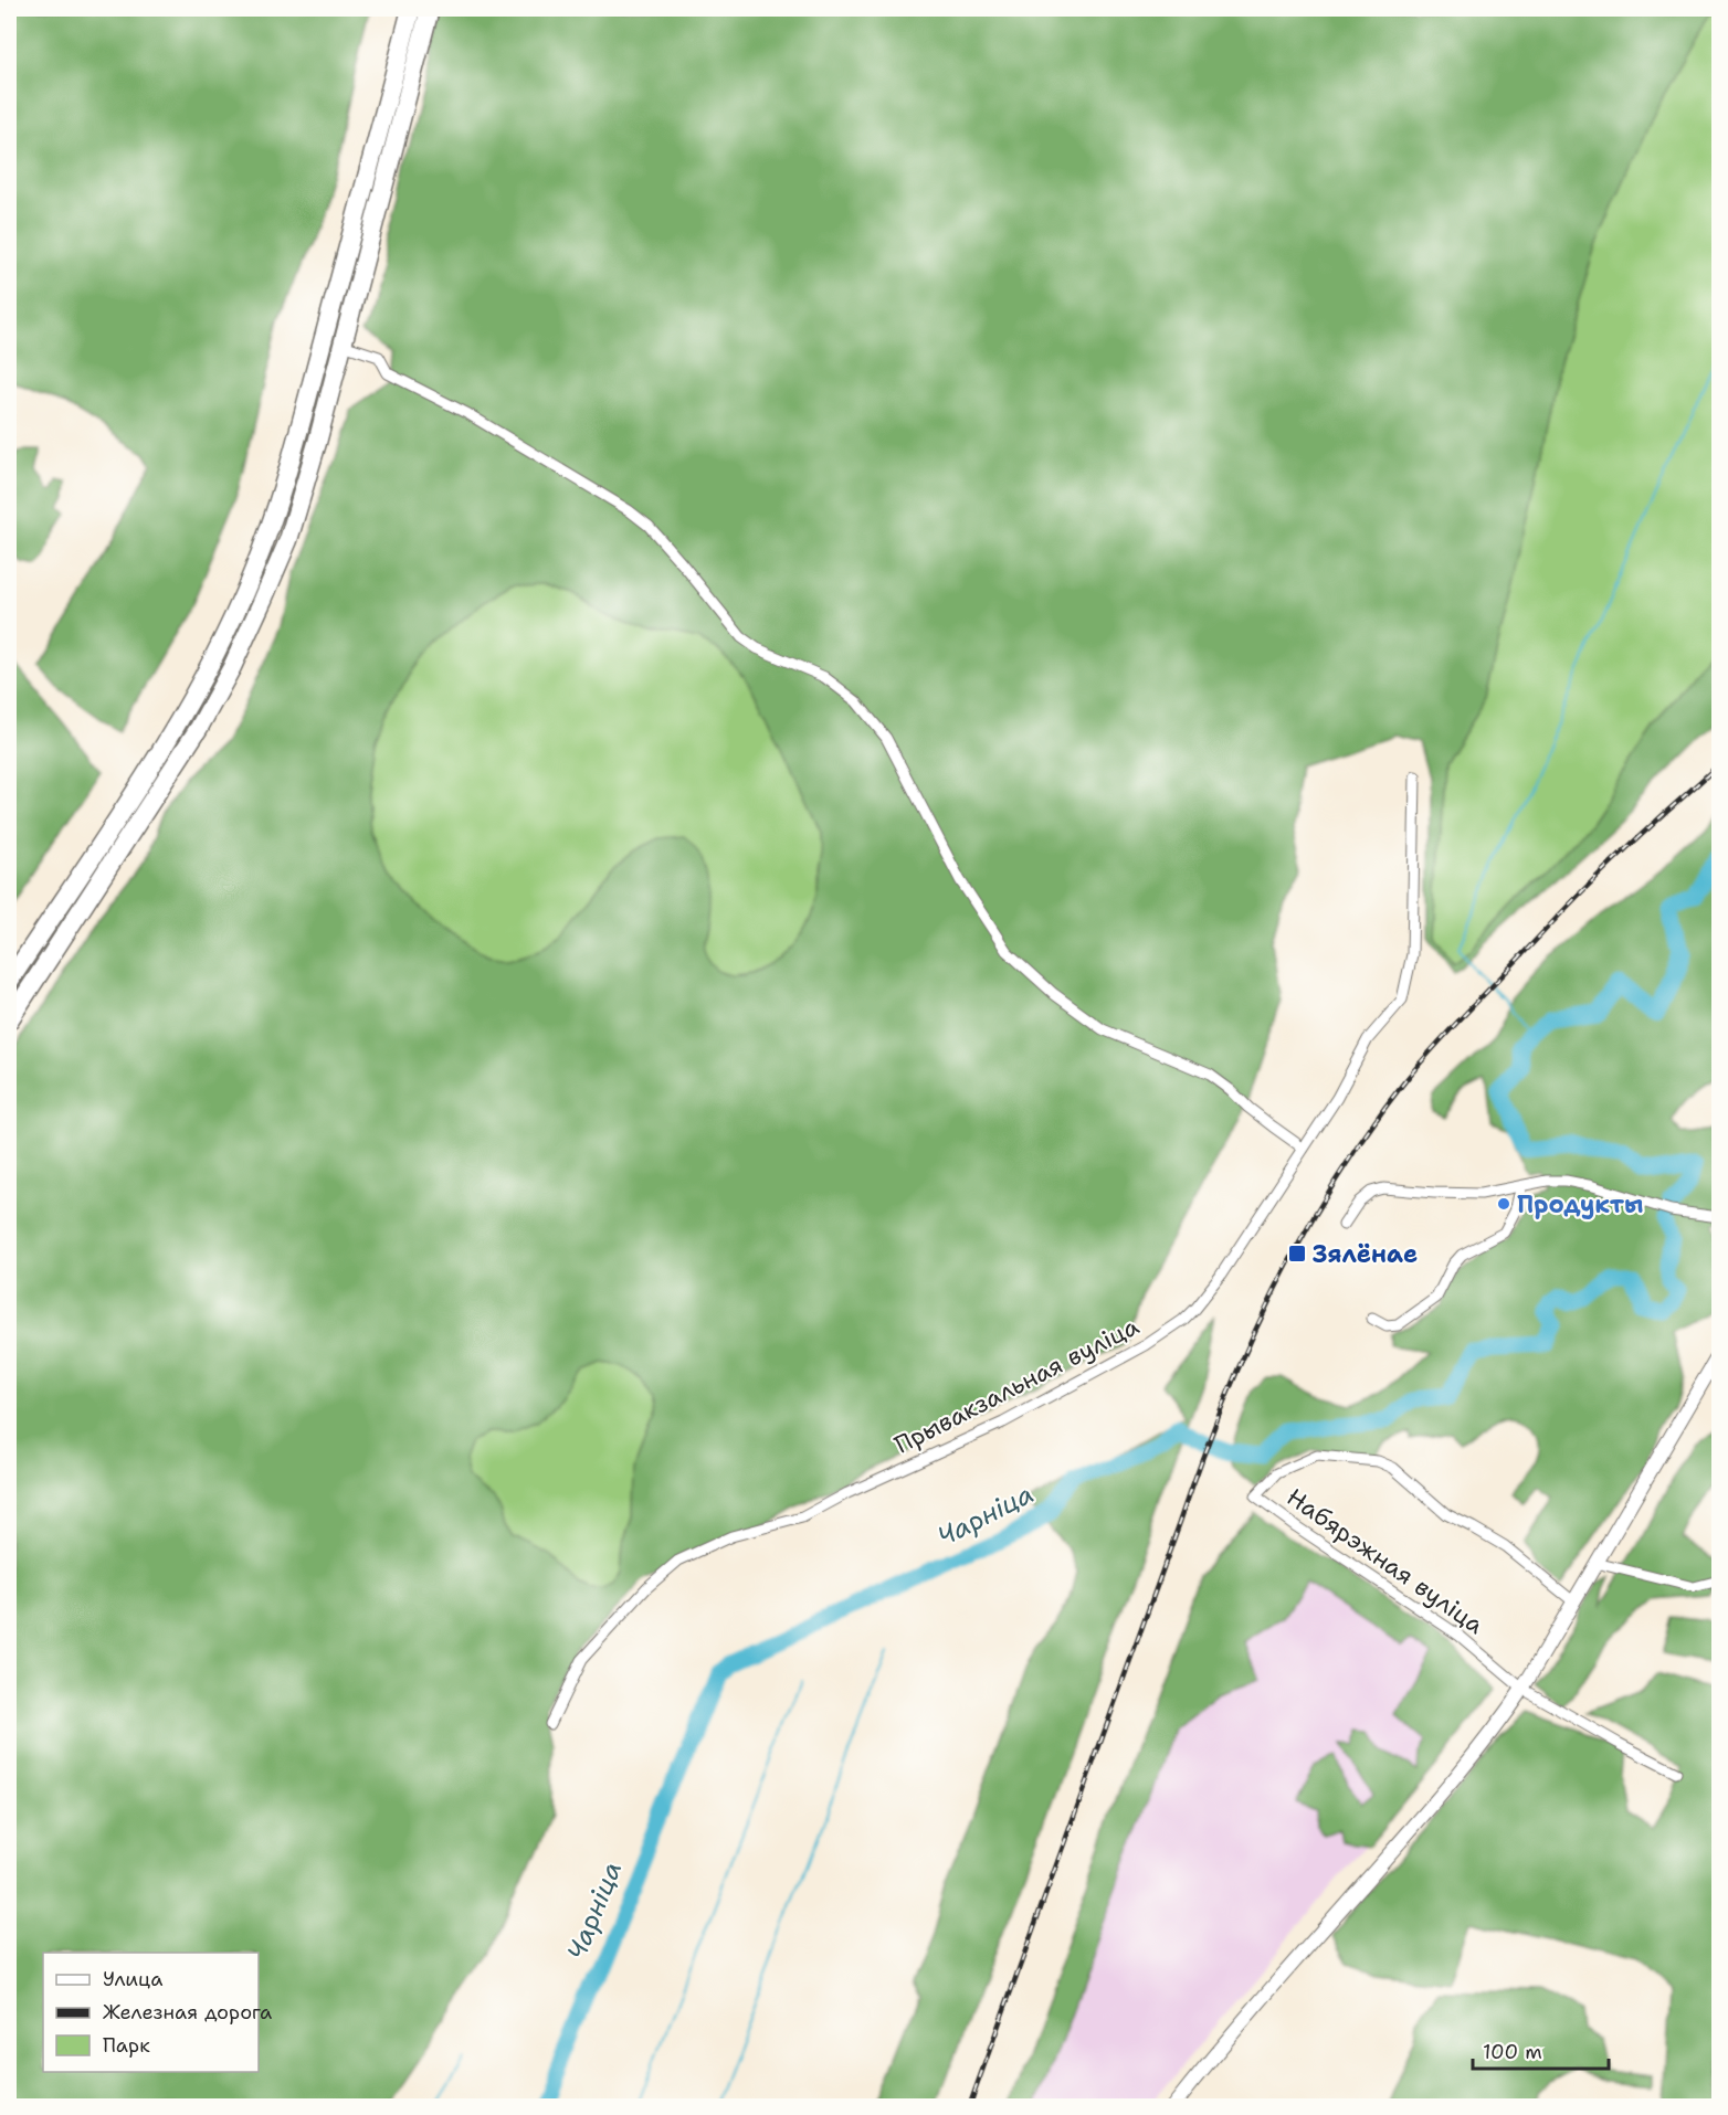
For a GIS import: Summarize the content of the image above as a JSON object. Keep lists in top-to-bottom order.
{
  "streets": {
    "street": ["Прывакзальная вуліца", "Набярэжная вуліца"]
  },
  "water": ["Чарніца"],
  "places": {
    "other": ["Продукты"],
    "transit": ["Зялёнае"]
  },
  "legend": ["Улица", "Железная дорога", "Парк"],
  "scale_bar": "100 m"
}
